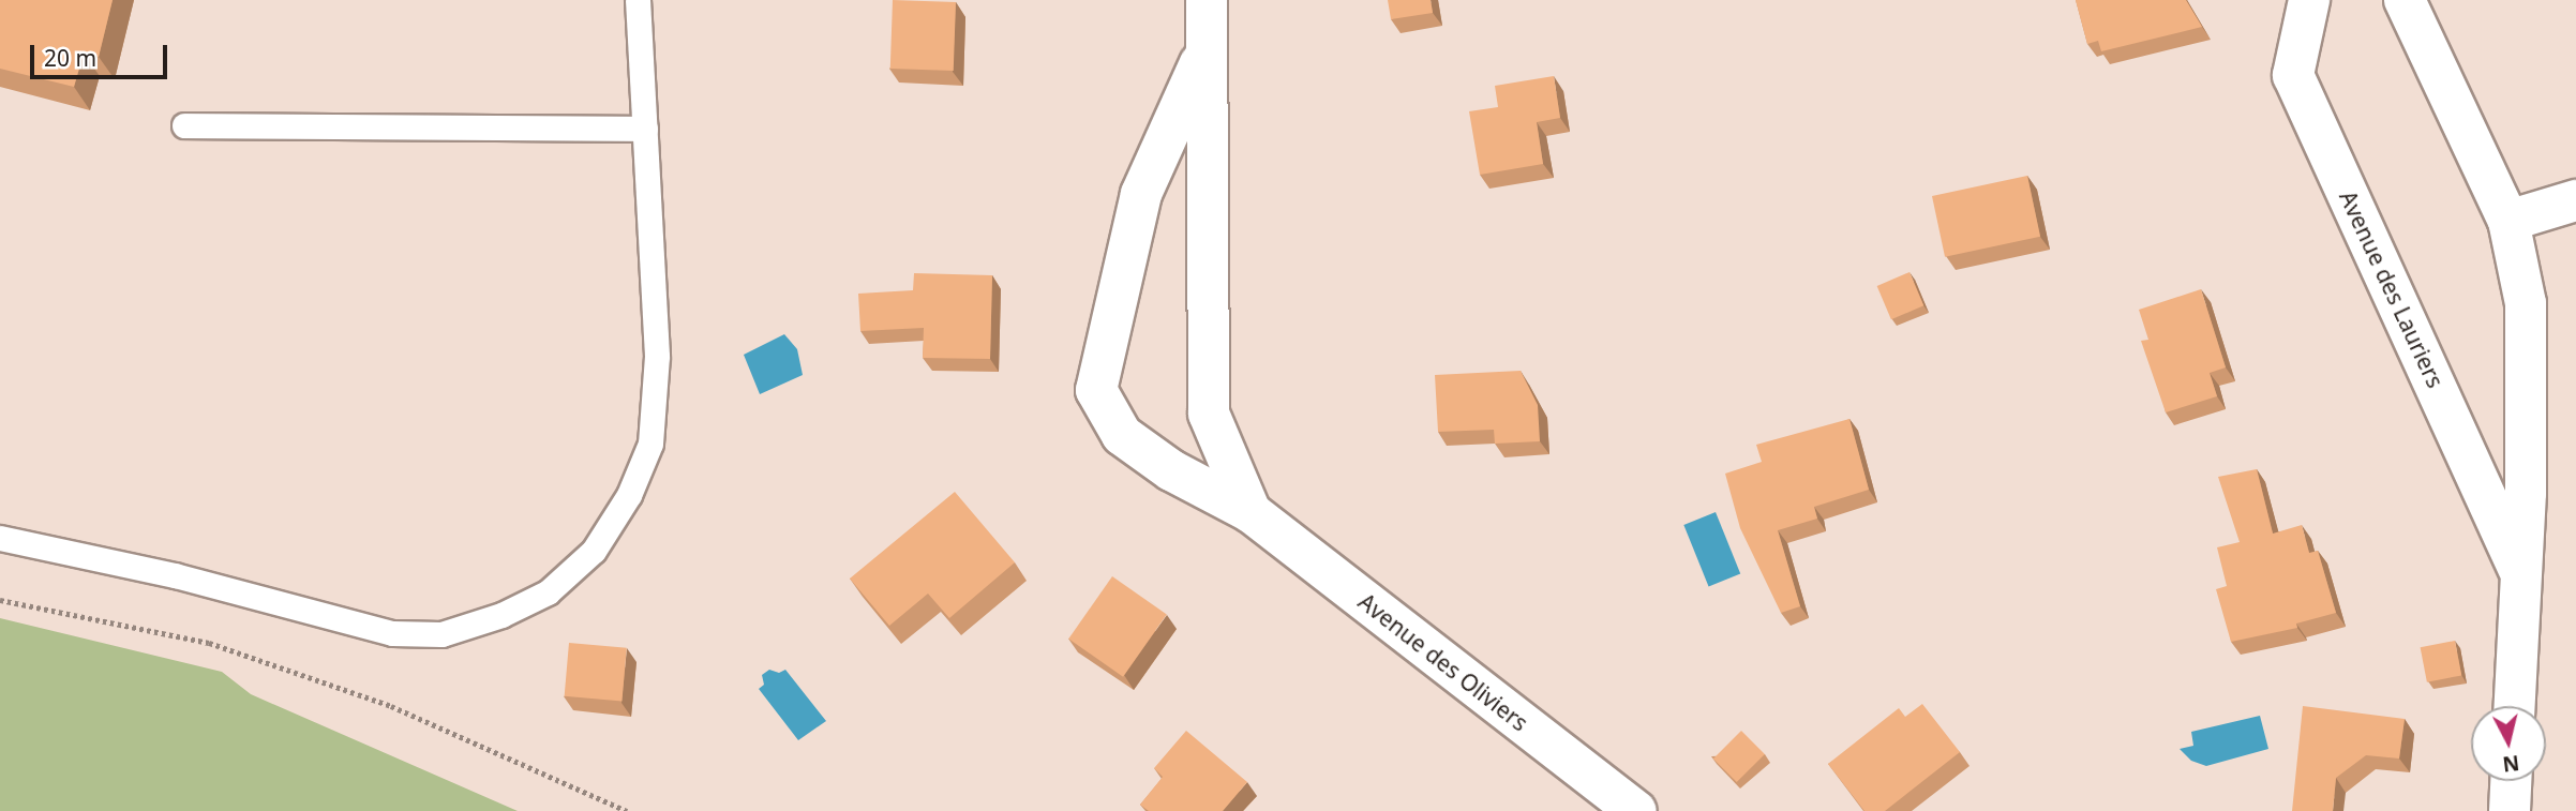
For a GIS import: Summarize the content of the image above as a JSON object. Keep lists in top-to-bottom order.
{
  "streets": {
    "street": ["Avenue des Lauriers", "Avenue des Oliviers"]
  },
  "scale_bar": "20 m",
  "north": "bottom"
}
